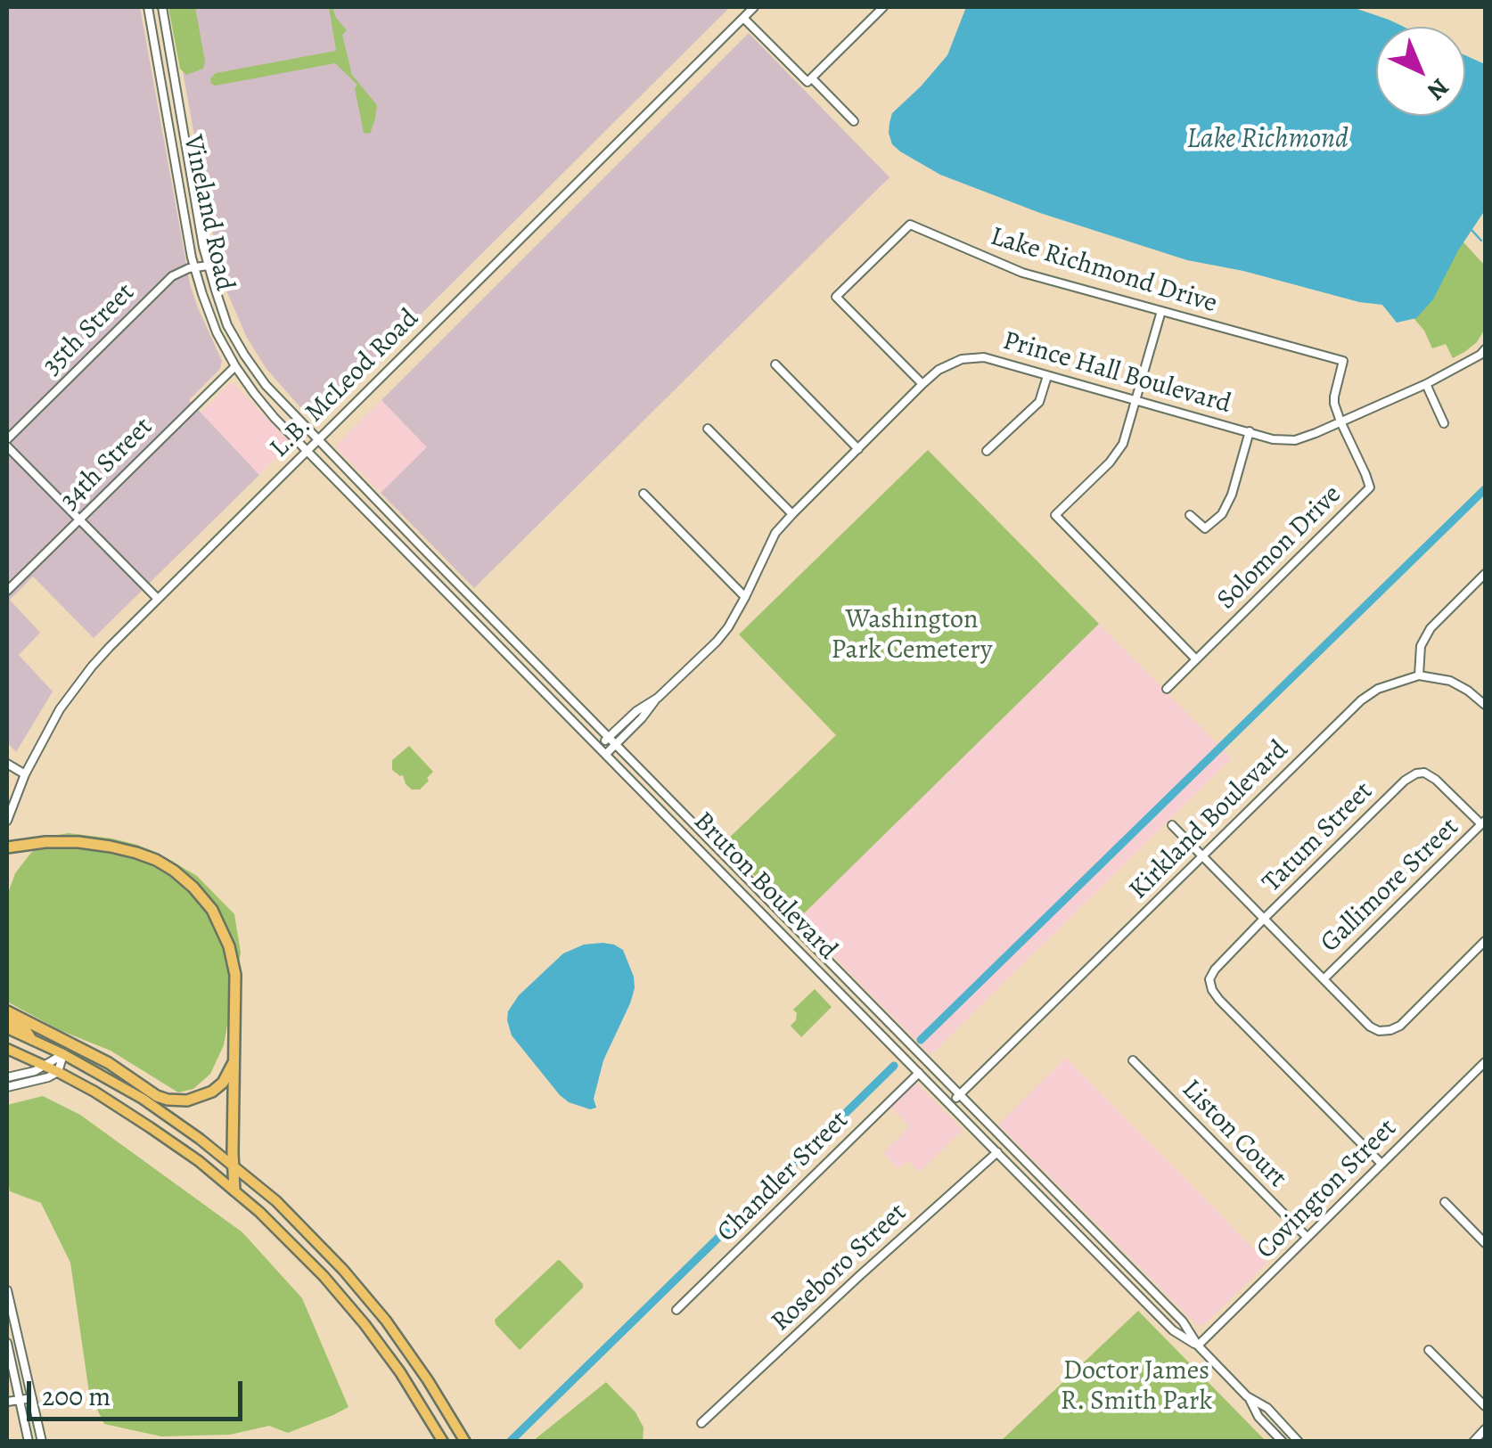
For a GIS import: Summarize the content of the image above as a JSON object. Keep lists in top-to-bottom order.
{
  "streets": {
    "street": [
      "Vineland Road",
      "Lake Richmond Drive",
      "35th Street",
      "Prince Hall Boulevard",
      "L.B. McLeod Road",
      "34th Street",
      "Solomon Drive",
      "Kirkland Boulevard",
      "Tatum Street",
      "Gallimore Street",
      "Bruton Boulevard",
      "Liston Court",
      "Chandler Street",
      "Covington Street",
      "Roseboro Street"
    ]
  },
  "crossings": [
    ["Vineland Road", "35th Street"],
    ["Vineland Road", "L.B. McLeod Road"],
    ["Vineland Road", "34th Street"],
    ["Vineland Road", "Bruton Boulevard"],
    ["Lake Richmond Drive", "Prince Hall Boulevard"],
    ["Lake Richmond Drive", "Solomon Drive"],
    ["Prince Hall Boulevard", "Solomon Drive"],
    ["Prince Hall Boulevard", "Bruton Boulevard"],
    ["L.B. McLeod Road", "Bruton Boulevard"],
    ["Kirkland Boulevard", "Bruton Boulevard"],
    ["Tatum Street", "Gallimore Street"],
    ["Tatum Street", "Covington Street"],
    ["Bruton Boulevard", "Chandler Street"],
    ["Bruton Boulevard", "Covington Street"],
    ["Bruton Boulevard", "Roseboro Street"],
    ["Liston Court", "Covington Street"]
  ],
  "water": ["Lake Richmond"],
  "parks": ["Washington Park Cemetery", "Doctor James R. Smith Park"],
  "scale_bar": "200 m",
  "north": "bottom right"
}
